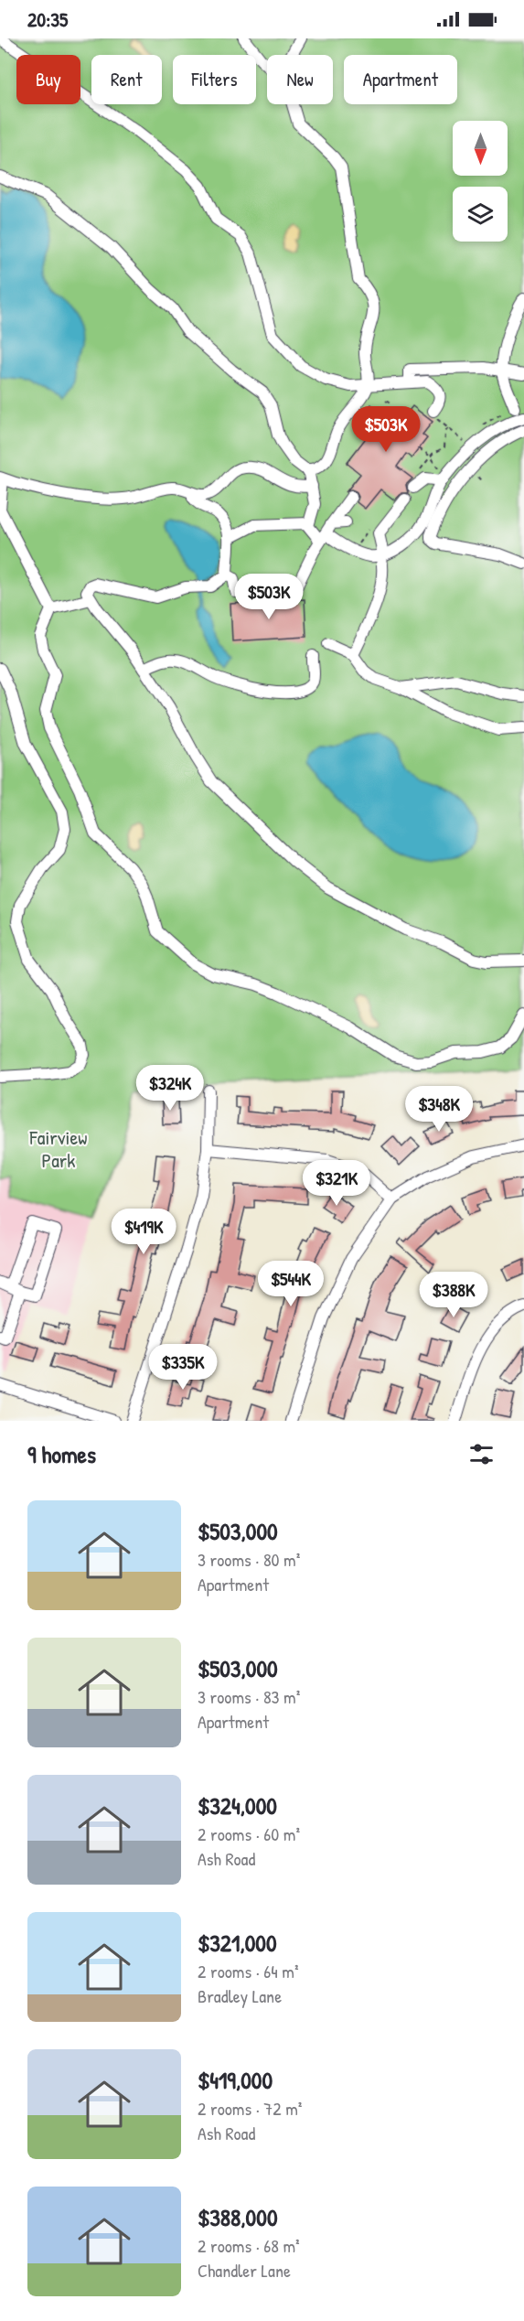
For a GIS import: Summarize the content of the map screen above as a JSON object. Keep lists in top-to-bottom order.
{
  "parks": ["Fairview Park"],
  "north": "bottom",
  "page": {
    "status": "20:35",
    "chip": [
      "Buy",
      "Rent",
      "Filters",
      "New",
      "Apartment"
    ],
    "price": [
      "$503K",
      "$503K",
      "$324K",
      "$348K",
      "$321K",
      "$419K",
      "$544K",
      "$388K",
      "$335K"
    ],
    "heading": "9 homes",
    "list": [
      {
        "name": "$503,000",
        "note": "3 rooms · 80 m² · Apartment"
      },
      {
        "name": "$503,000",
        "note": "3 rooms · 83 m² · Apartment"
      },
      {
        "name": "$324,000",
        "note": "2 rooms · 60 m² · Ash Road"
      },
      {
        "name": "$321,000",
        "note": "2 rooms · 64 m² · Bradley Lane"
      },
      {
        "name": "$419,000",
        "note": "2 rooms · 72 m² · Ash Road"
      },
      {
        "name": "$388,000",
        "note": "2 rooms · 68 m² · Chandler Lane"
      }
    ]
  }
}
